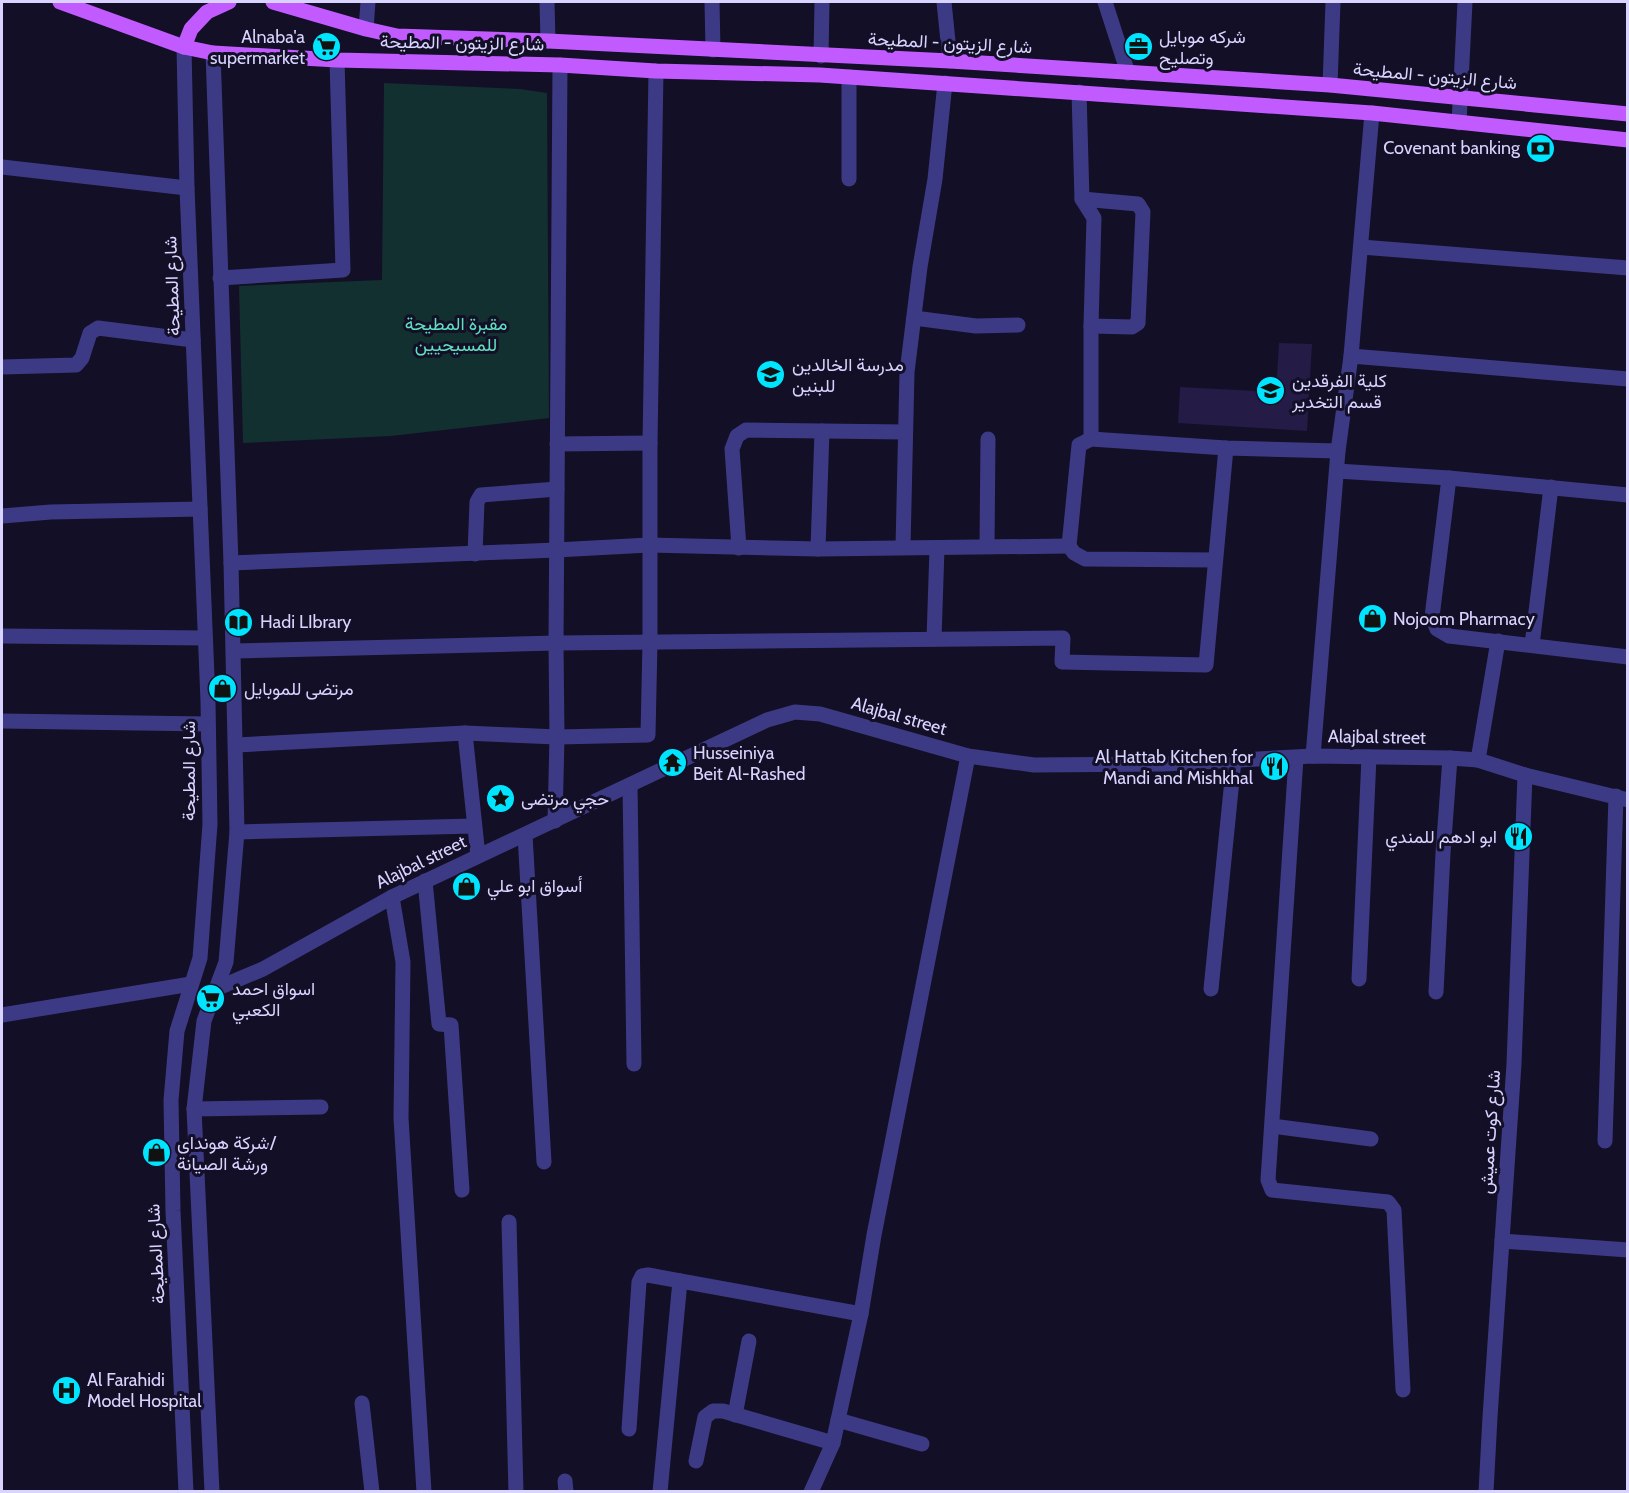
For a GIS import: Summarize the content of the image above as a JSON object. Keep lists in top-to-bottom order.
{
  "streets": {
    "main road": ["شارع الزيتون - المطيحة"],
    "street": ["شارع المطيحة", "Alajbal street", "شارع كوت عميش"]
  },
  "crossings": [
    ["شارع الزيتون - المطيحة", "شارع المطيحة"],
    ["Alajbal street", "شارع كوت عميش"]
  ],
  "parks": ["مقبرة المطيحة للمسيحيين"],
  "places": {
    "supermarket": ["Alnaba'a supermarket", "اسواق احمد الكعبي"],
    "office": ["شركه موبايل وتصليح"],
    "bank": ["Covenant banking"],
    "school or university": ["مدرسة الخالدين للبنين", "كلية الفرقدين قسم التخدير"],
    "shop": [
      "Nojoom Pharmacy",
      "مرتضى للموبايل",
      "أسواق ابو علي",
      "شركة هونداي/ ورشة الصيانة"
    ],
    "library": ["Hadi LIbrary"],
    "temple": ["Husseiniya Beit Al-Rashed"],
    "restaurant": ["Al Hattab Kitchen for Mandi and Mishkhal", "ابو ادهم للمندي"],
    "place": ["حجي مرتضى"],
    "hospital": ["Al Farahidi Model Hospital"]
  }
}
